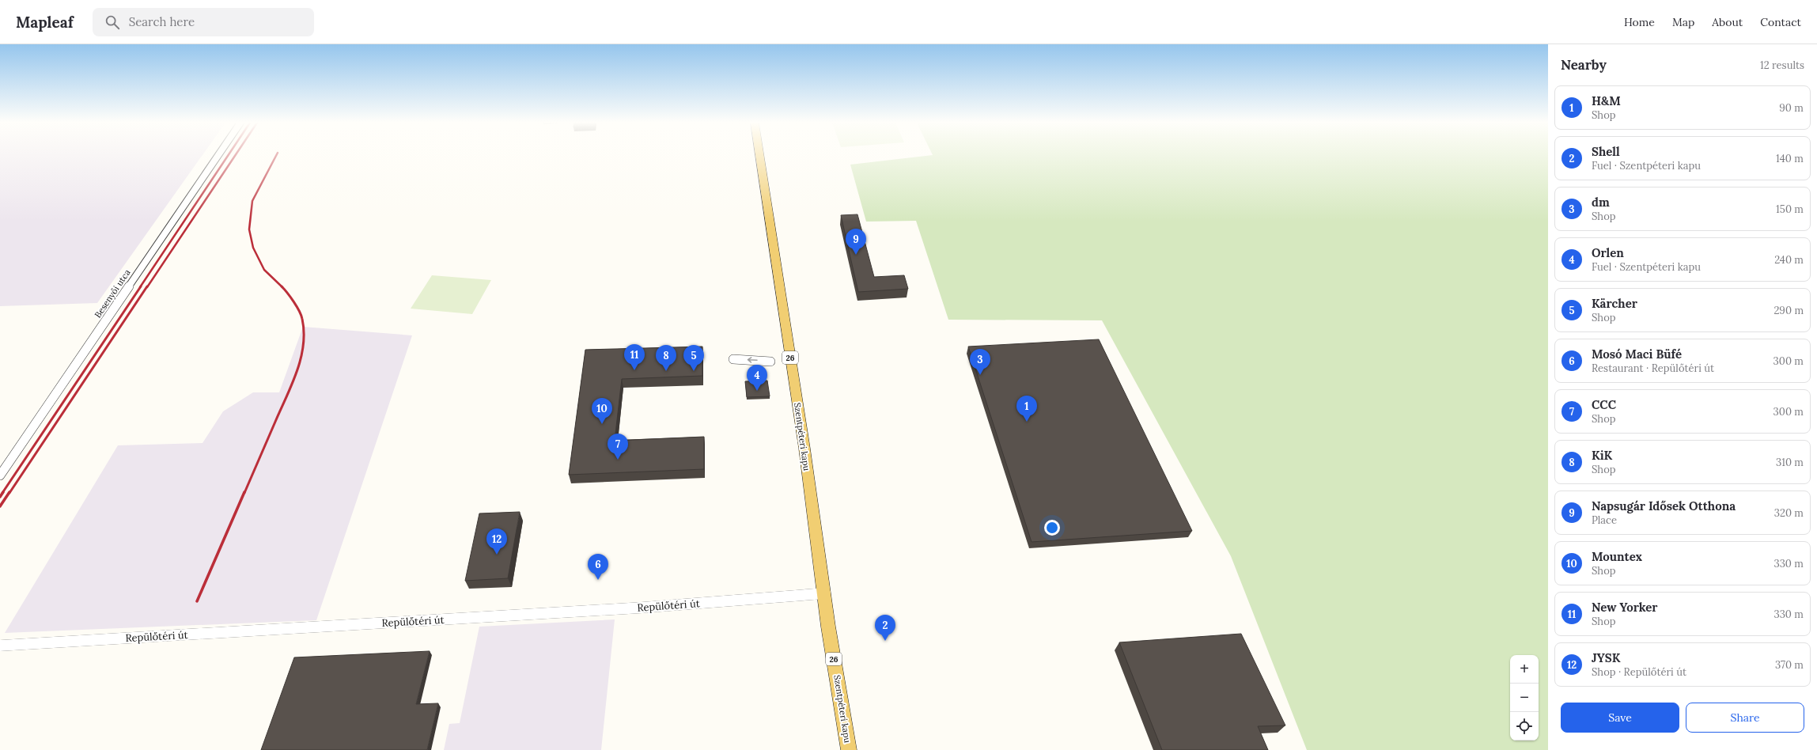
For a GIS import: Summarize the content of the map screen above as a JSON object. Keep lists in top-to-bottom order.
{
  "streets": {
    "main road": ["26", "Szentpéteri kapu"],
    "street": ["Besenyői utca", "Repülőtéri út"]
  },
  "crossings": [
    ["Szentpéteri kapu", "Repülőtéri út"]
  ],
  "page": {
    "header": "Mapleaf",
    "search": "Search here",
    "nav": [
      "Home",
      "Map",
      "About",
      "Contact"
    ],
    "heading": ["Nearby", "12 results"],
    "list": [
      {
        "mark": "1",
        "name": "H&M",
        "note": "Shop",
        "value": "90 m"
      },
      {
        "mark": "2",
        "name": "Shell",
        "note": "Fuel · Szentpéteri kapu",
        "value": "140 m"
      },
      {
        "mark": "3",
        "name": "dm",
        "note": "Shop",
        "value": "150 m"
      },
      {
        "mark": "4",
        "name": "Orlen",
        "note": "Fuel · Szentpéteri kapu",
        "value": "240 m"
      },
      {
        "mark": "5",
        "name": "Kärcher",
        "note": "Shop",
        "value": "290 m"
      },
      {
        "mark": "6",
        "name": "Mosó Maci Büfé",
        "note": "Restaurant · Repülőtéri út",
        "value": "300 m"
      },
      {
        "mark": "7",
        "name": "CCC",
        "note": "Shop",
        "value": "300 m"
      },
      {
        "mark": "8",
        "name": "KiK",
        "note": "Shop",
        "value": "310 m"
      },
      {
        "mark": "9",
        "name": "Napsugár Idősek Otthona",
        "note": "Place",
        "value": "320 m"
      },
      {
        "mark": "10",
        "name": "Mountex",
        "note": "Shop",
        "value": "330 m"
      },
      {
        "mark": "11",
        "name": "New Yorker",
        "note": "Shop",
        "value": "330 m"
      },
      {
        "mark": "12",
        "name": "JYSK",
        "note": "Shop · Repülőtéri út",
        "value": "370 m"
      }
    ],
    "pins": [
      "9",
      "11",
      "5",
      "8",
      "3",
      "4",
      "1",
      "10",
      "7",
      "12",
      "6",
      "2"
    ],
    "map_buttons": ["+", "−"],
    "buttons": ["Save", "Share"]
  }
}
